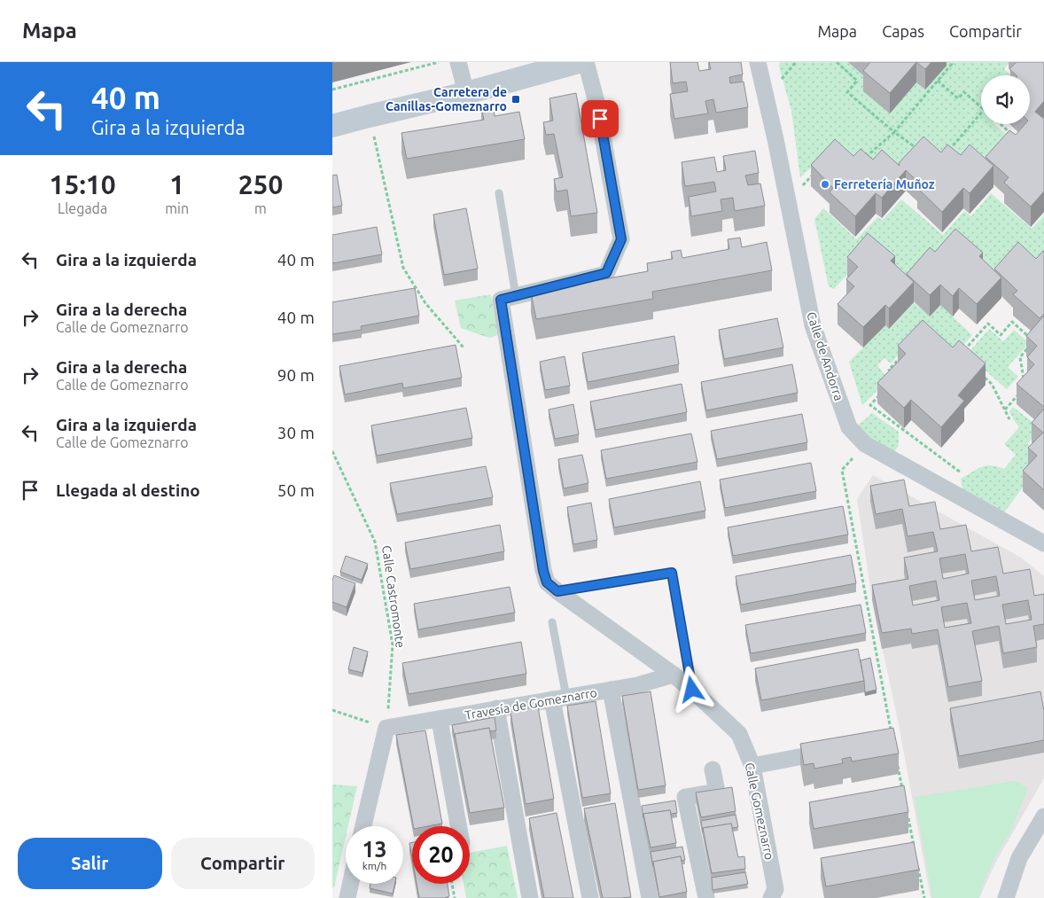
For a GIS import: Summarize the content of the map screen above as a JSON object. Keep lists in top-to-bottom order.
{
  "streets": {
    "street": ["Calle de Andorra", "Travesía de Gomeznarro", "Calle Gomeznarro"],
    "path": ["Calle Castromonte"]
  },
  "crossings": [
    ["Calle Castromonte", "Travesía de Gomeznarro"],
    ["Travesía de Gomeznarro", "Calle Gomeznarro"]
  ],
  "places": {
    "transit": ["Carretera de Canillas-Gomeznarro"],
    "other": ["Ferretería Muñoz"]
  },
  "page": {
    "header": "Mapa",
    "nav": ["Mapa", "Capas", "Compartir"],
    "turn": ["40 m", "Gira a la izquierda"],
    "eta": [
      "15:10",
      "Llegada",
      "1",
      "min",
      "250",
      "m"
    ],
    "list": [
      {
        "name": "Gira a la izquierda",
        "value": "40 m"
      },
      {
        "name": "Gira a la derecha",
        "note": "Calle de Gomeznarro",
        "value": "40 m"
      },
      {
        "name": "Gira a la derecha",
        "note": "Calle de Gomeznarro",
        "value": "90 m"
      },
      {
        "name": "Gira a la izquierda",
        "note": "Calle de Gomeznarro",
        "value": "30 m"
      },
      {
        "name": "Llegada al destino",
        "value": "50 m"
      }
    ],
    "speed": "13 km/h",
    "limit": "20",
    "buttons": ["Salir", "Compartir"]
  }
}
